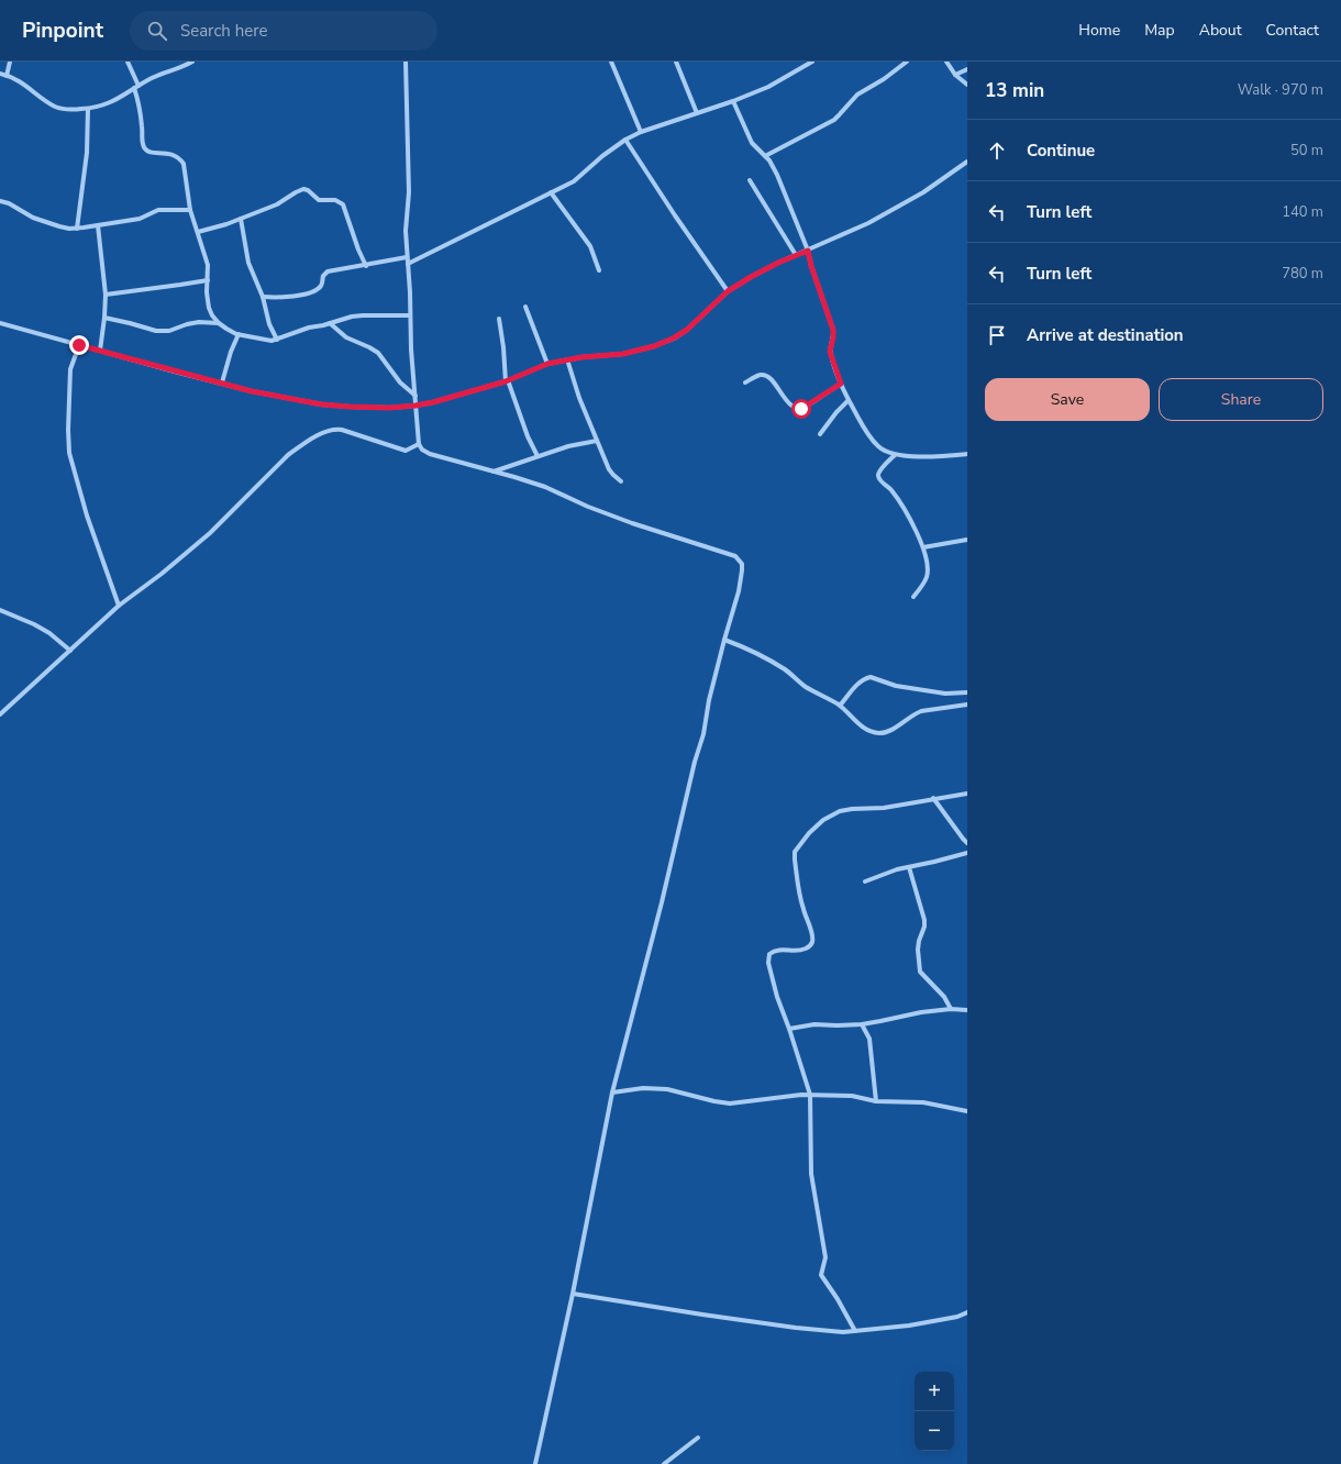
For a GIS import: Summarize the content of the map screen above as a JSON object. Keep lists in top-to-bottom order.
{
  "page": {
    "header": "Pinpoint",
    "search": "Search here",
    "nav": [
      "Home",
      "Map",
      "About",
      "Contact"
    ],
    "heading": ["13 min", "Walk · 970 m"],
    "list": [
      ["Continue", "50 m"],
      ["Turn left", "140 m"],
      ["Turn left", "780 m"],
      "Arrive at destination"
    ],
    "buttons": ["Save", "Share"],
    "map_buttons": ["+", "−"]
  }
}
